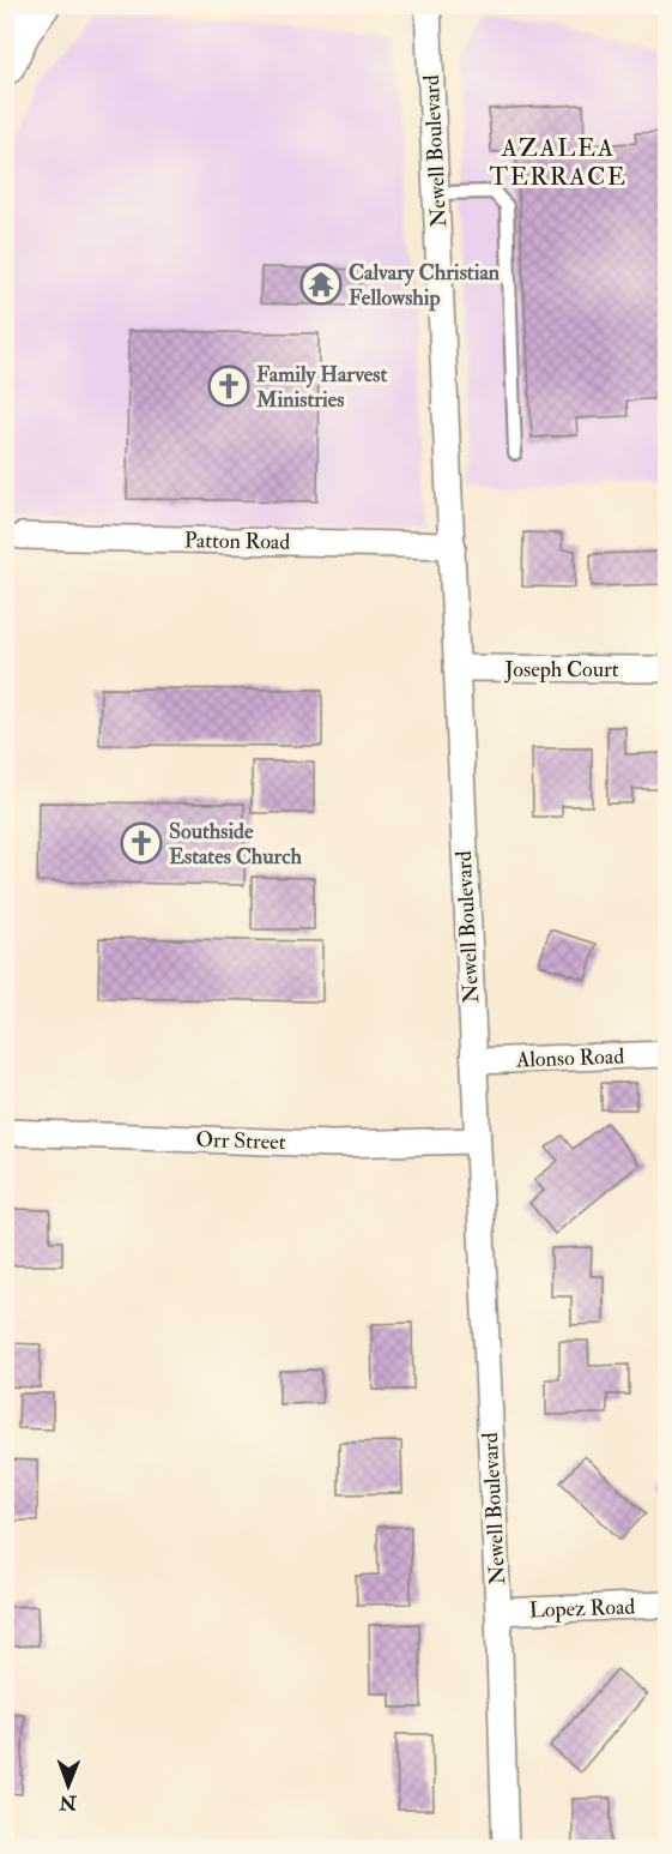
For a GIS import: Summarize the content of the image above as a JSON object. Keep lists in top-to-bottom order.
{
  "streets": {
    "street": [
      "Newell Boulevard",
      "Patton Road",
      "Joseph Court",
      "Alonso Road",
      "Orr Street",
      "Lopez Road"
    ]
  },
  "crossings": [
    ["Newell Boulevard", "Patton Road"],
    ["Newell Boulevard", "Joseph Court"],
    ["Newell Boulevard", "Alonso Road"],
    ["Newell Boulevard", "Orr Street"],
    ["Newell Boulevard", "Lopez Road"]
  ],
  "districts": ["AZALEA TERRACE"],
  "places": {
    "temple": ["Calvary Christian Fellowship"],
    "church": ["Family Harvest Ministries", "Southside Estates Church"]
  },
  "north": "bottom"
}
